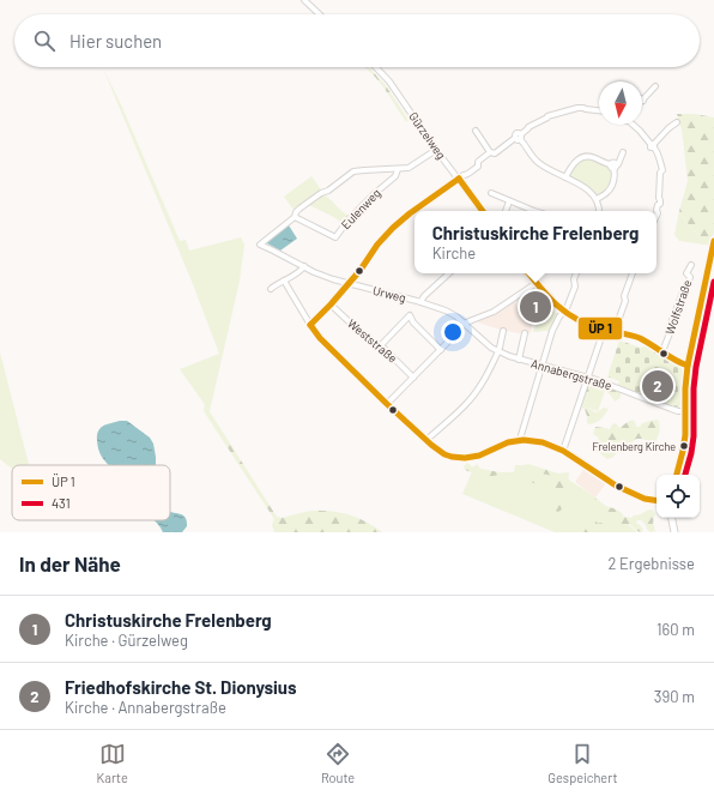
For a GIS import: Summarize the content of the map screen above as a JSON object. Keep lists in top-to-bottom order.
{
  "streets": {
    "street": [
      "Gürzelweg",
      "Eulenweg",
      "Urweg",
      "Wolfstraße",
      "Weststraße",
      "Annabergstraße"
    ]
  },
  "crossings": [
    ["Eulenweg", "Urweg"],
    ["Urweg", "Annabergstraße"]
  ],
  "places": ["Frelenberg Kirche"],
  "lines": ["transit line 431"],
  "legend": ["ÜP 1", "431"],
  "north": "bottom",
  "page": {
    "search": "Hier suchen",
    "popup": ["Christuskirche Frelenberg", "Kirche"],
    "pins": ["1", "2"],
    "heading": ["In der Nähe", "2 Ergebnisse"],
    "list": [
      {
        "mark": "1",
        "name": "Christuskirche Frelenberg",
        "note": "Kirche · Gürzelweg",
        "value": "160 m"
      },
      {
        "mark": "2",
        "name": "Friedhofskirche St. Dionysius",
        "note": "Kirche · Annabergstraße",
        "value": "390 m"
      }
    ],
    "nav": ["Karte", "Route", "Gespeichert"]
  }
}
